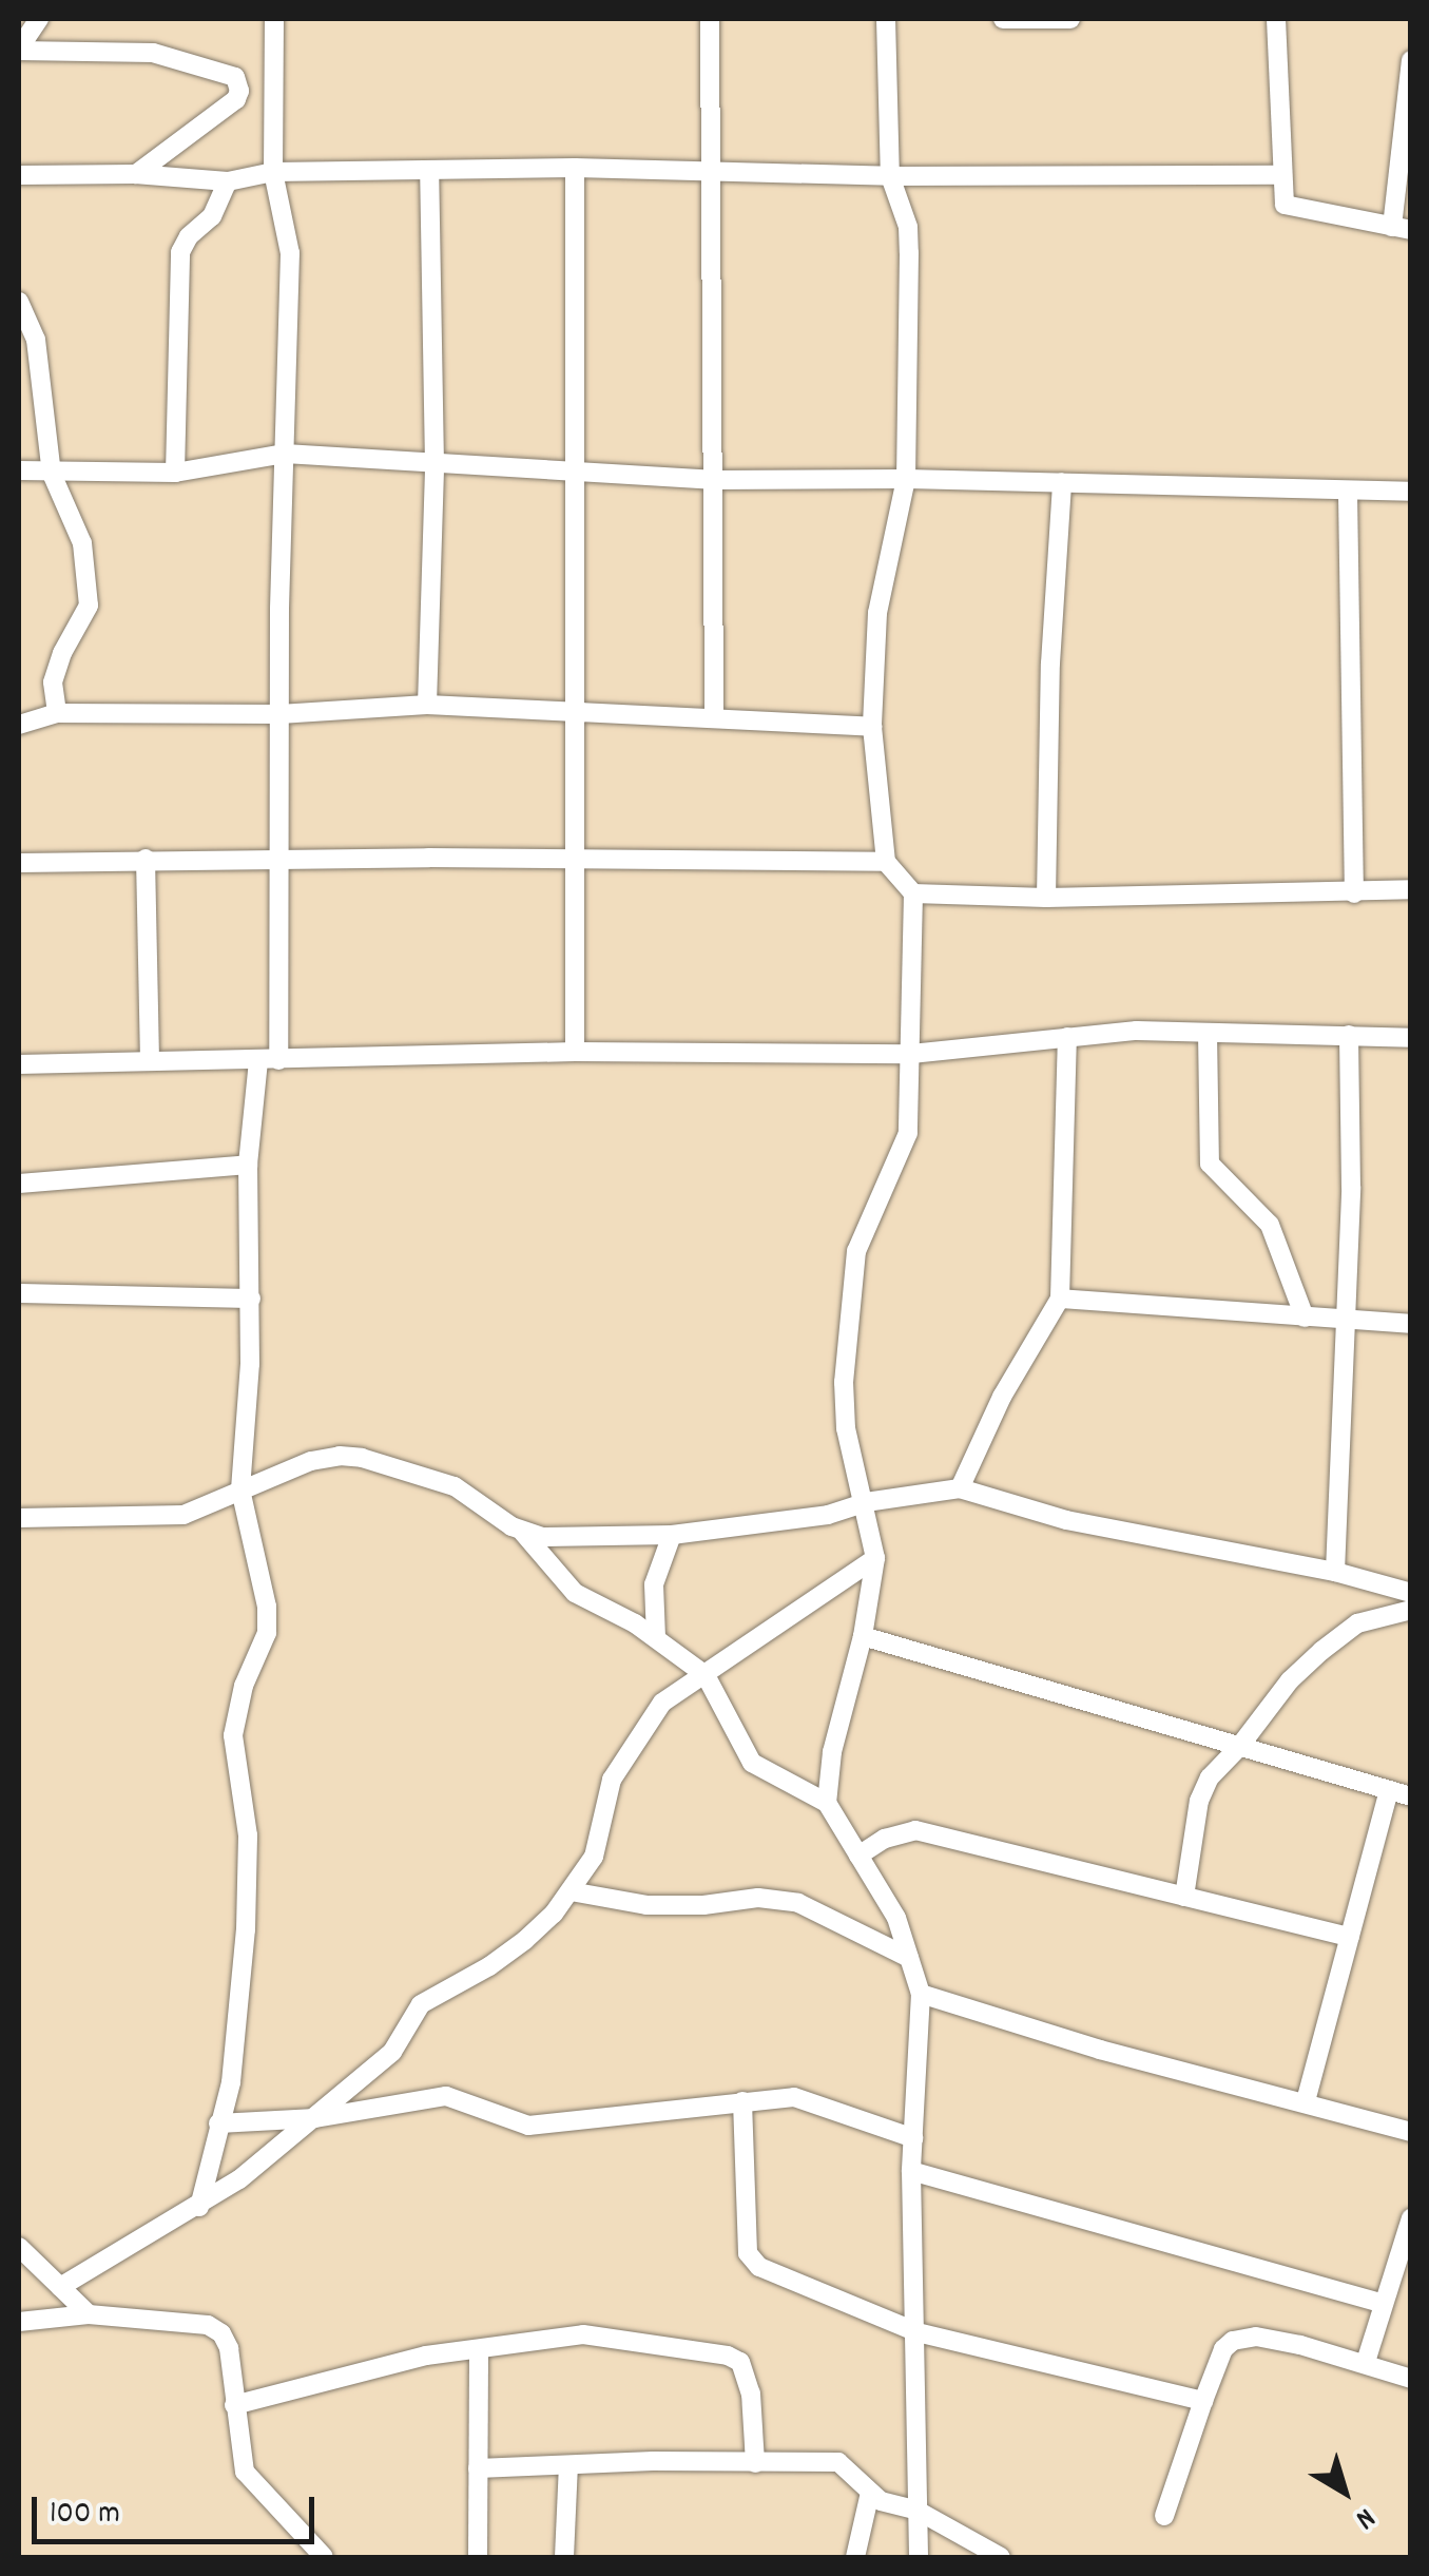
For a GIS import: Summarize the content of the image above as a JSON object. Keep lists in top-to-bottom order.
{
  "scale_bar": "100 m",
  "north": "bottom right"
}
